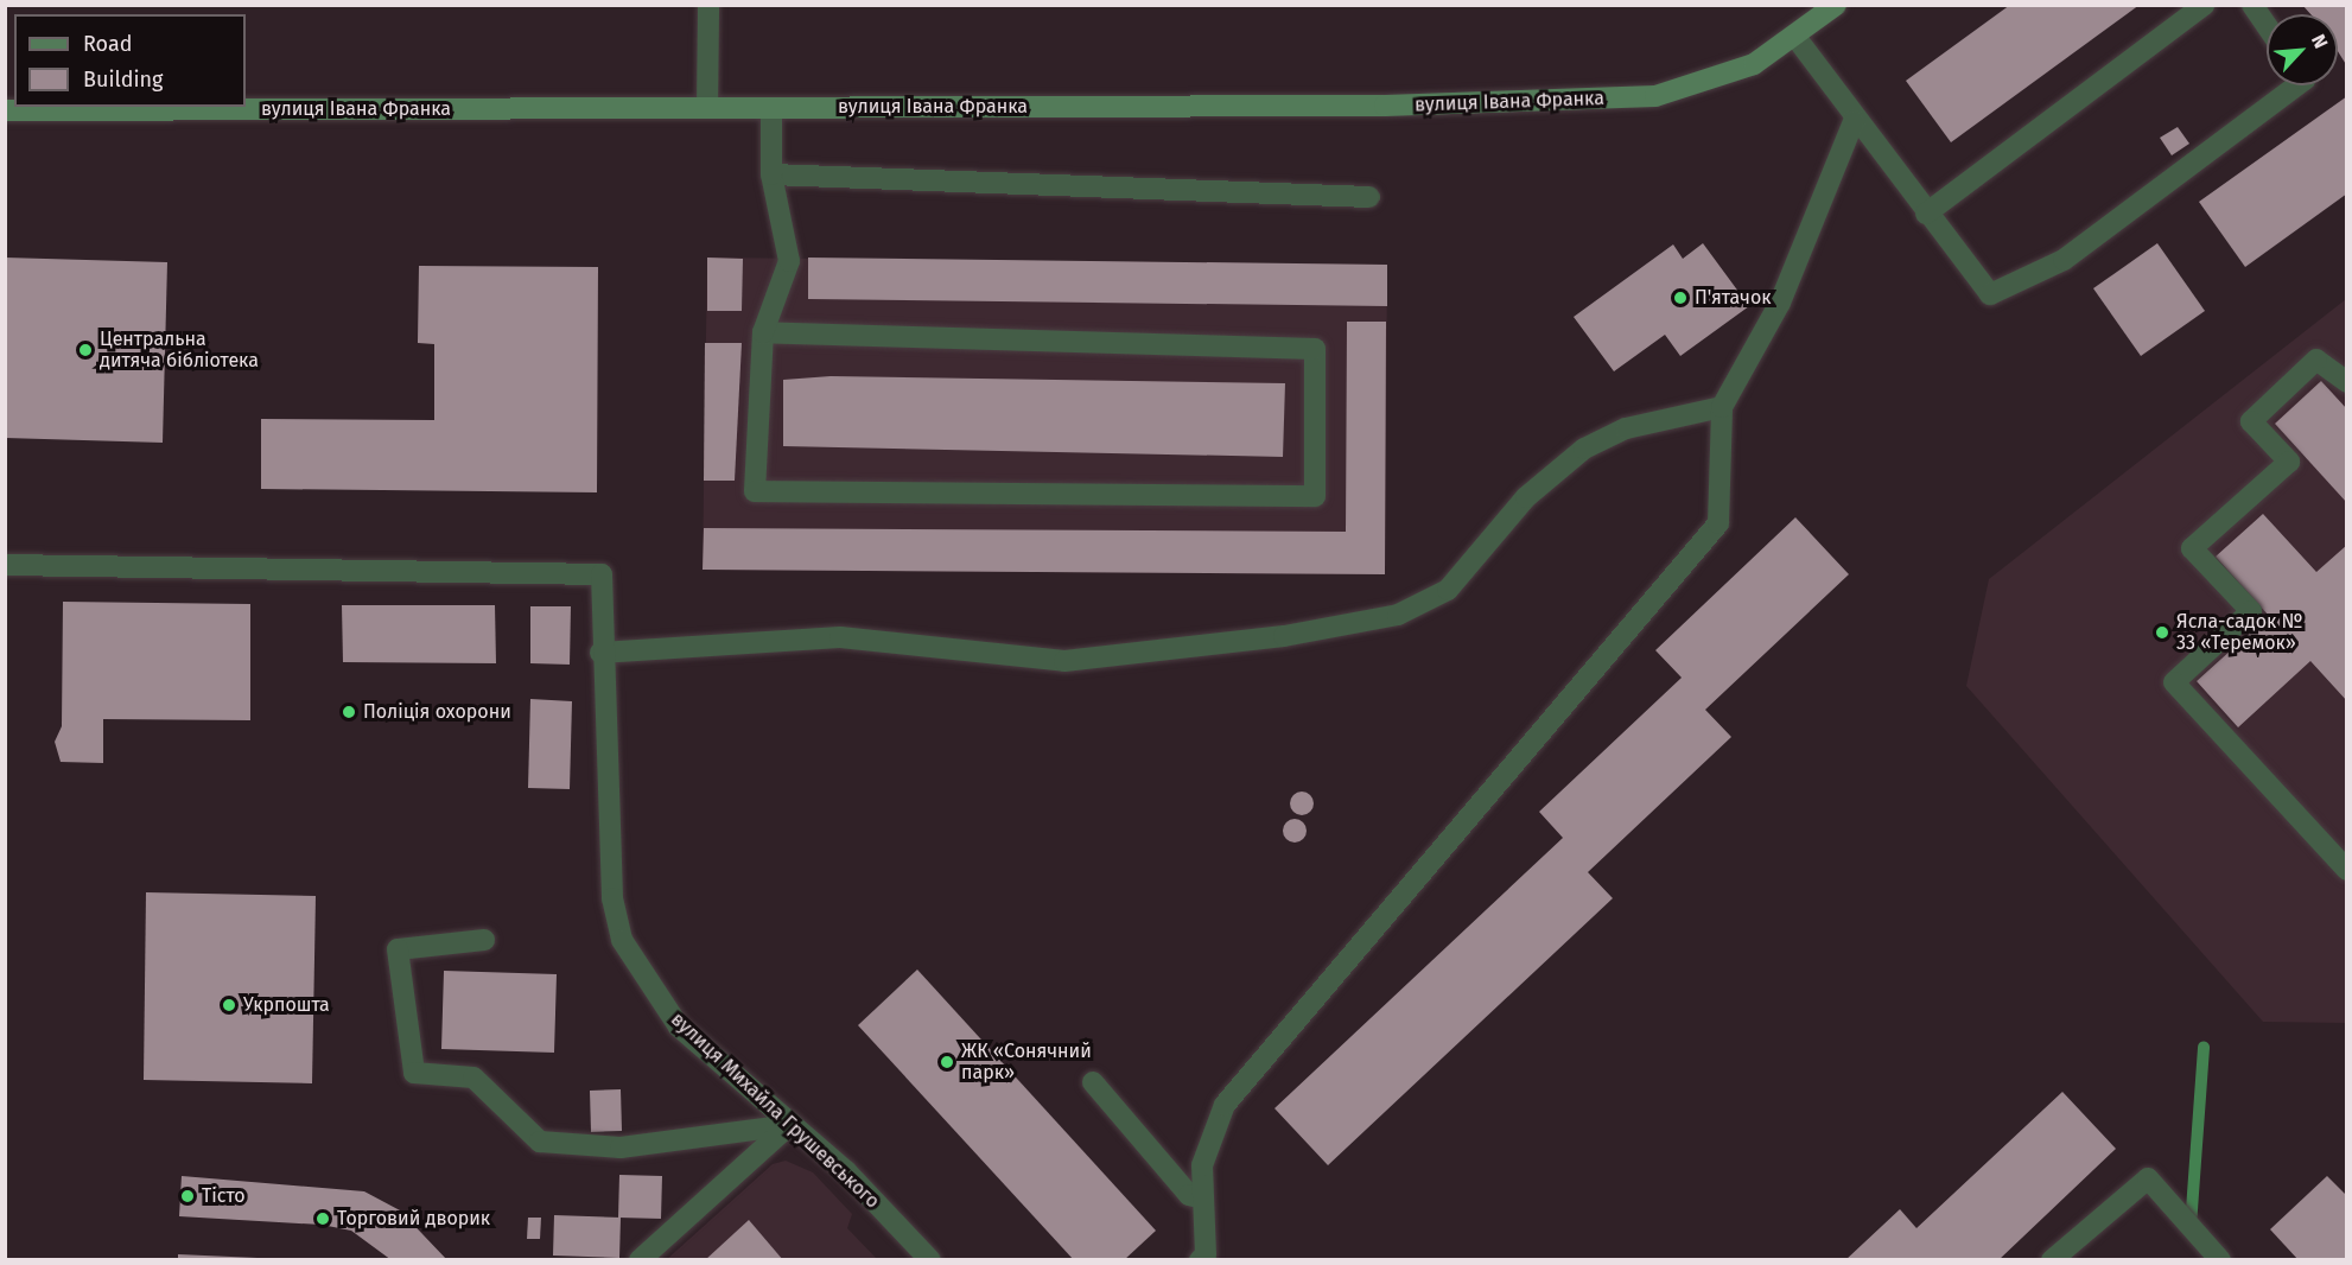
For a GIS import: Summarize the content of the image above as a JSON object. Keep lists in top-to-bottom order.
{
  "streets": {
    "street": ["вулиця Івана Франка", "вулиця Михайла Грушевського"]
  },
  "places": [
    "П'ятачок",
    "Центральна дитяча бібліотека",
    "Ясла-садок № 33 «Теремок»",
    "Поліція охорони",
    "Укрпошта",
    "ЖК «Сонячний парк»",
    "Тісто",
    "Торговий дворик"
  ],
  "legend": ["Road", "Building"],
  "north": "top right"
}
